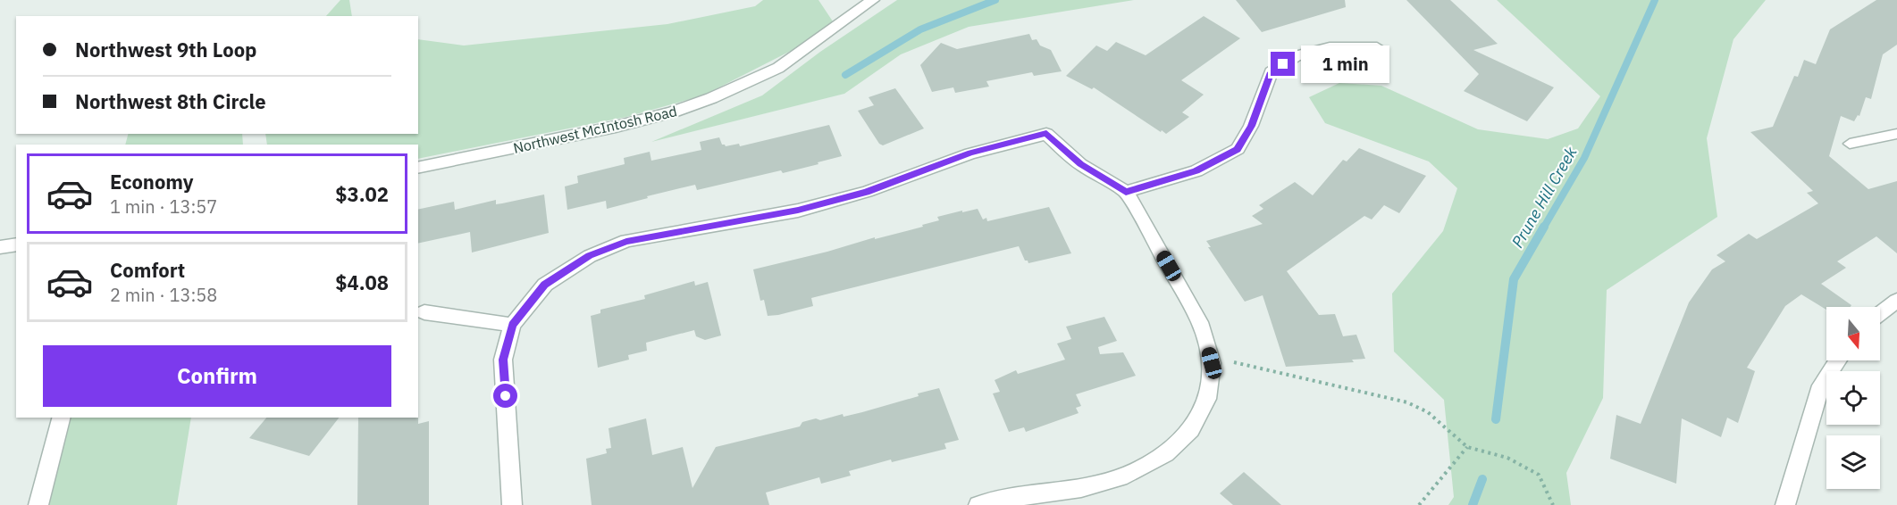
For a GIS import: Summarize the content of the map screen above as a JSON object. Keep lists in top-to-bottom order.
{
  "streets": {
    "street": ["Northwest McIntosh Road"]
  },
  "water": ["Prune Hill Creek"],
  "north": "bottom",
  "page": {
    "banner": ["Northwest 9th Loop", "Northwest 8th Circle"],
    "bubble": "1 min",
    "list": [
      {
        "name": "Economy",
        "note": "1 min · 13:57",
        "value": "$3.02"
      },
      {
        "name": "Comfort",
        "note": "2 min · 13:58",
        "value": "$4.08"
      }
    ],
    "buttons": "Confirm"
  }
}
